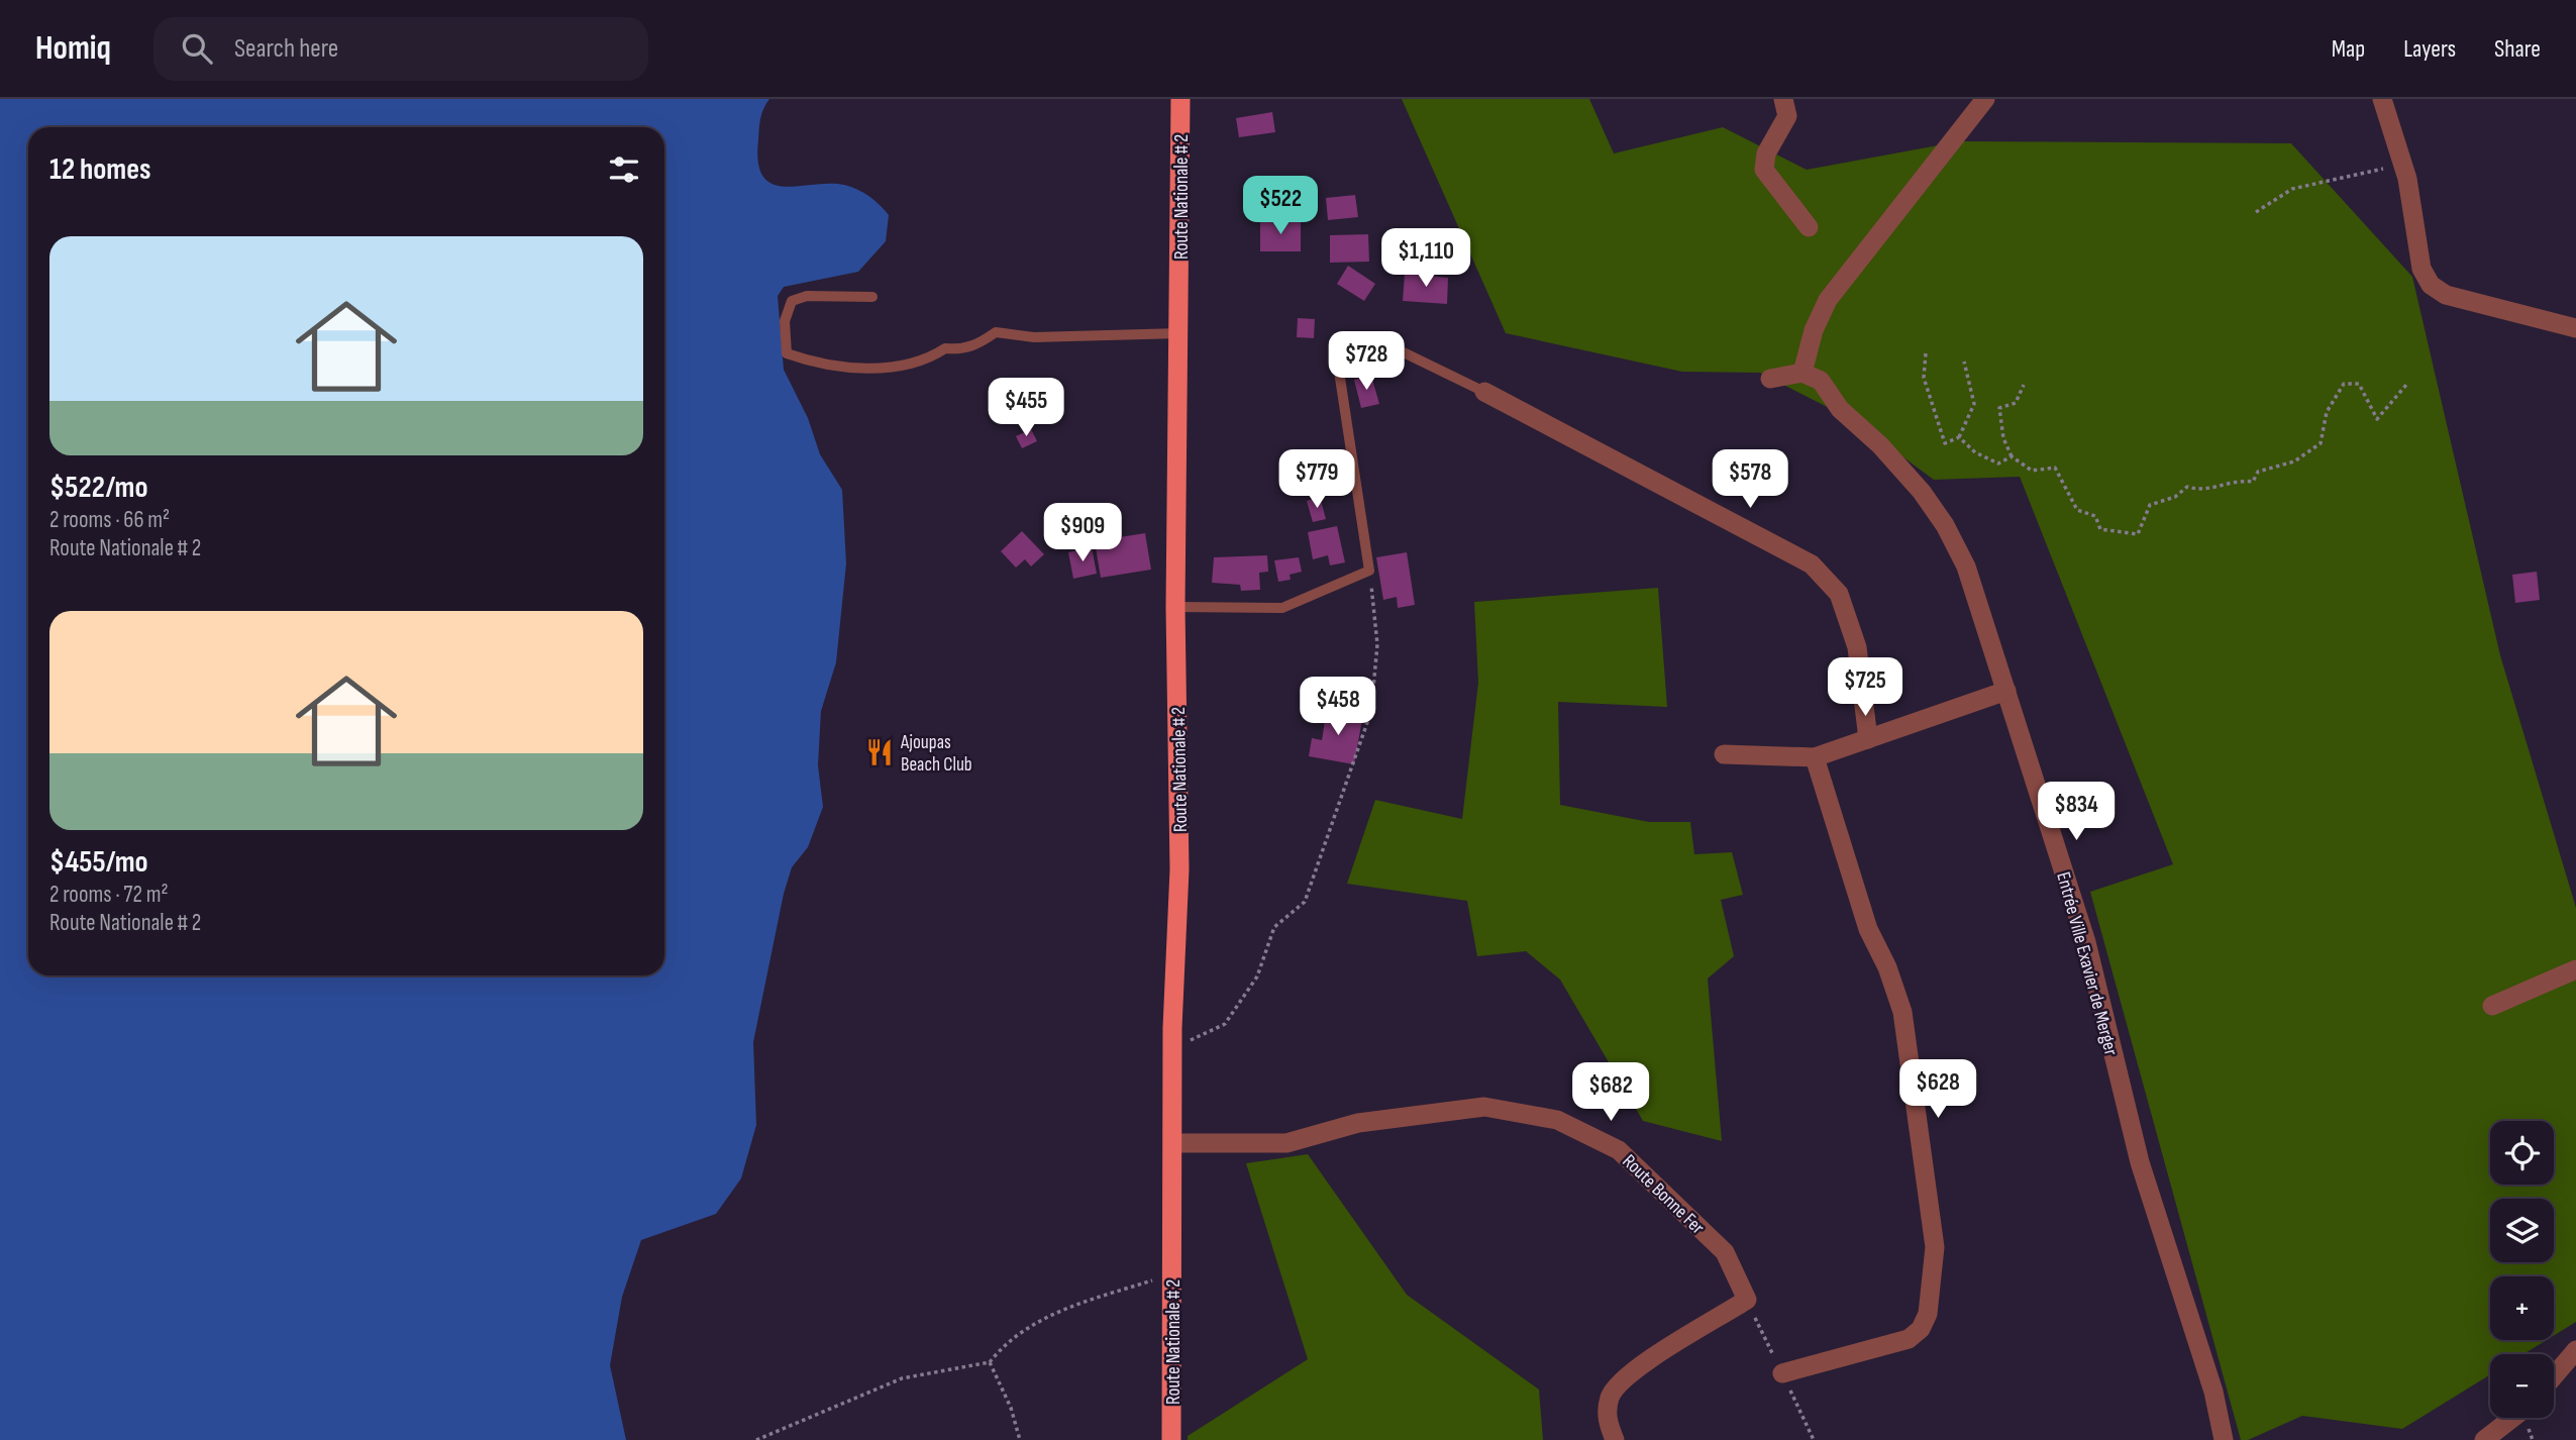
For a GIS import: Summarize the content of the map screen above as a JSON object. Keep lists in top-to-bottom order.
{
  "streets": {
    "main road": ["Route Nationale # 2"],
    "street": ["Entrée Ville Exavier de Merger", "Route Bonne Fer"]
  },
  "crossings": [
    ["Route Nationale # 2", "Route Bonne Fer"]
  ],
  "places": {
    "restaurant": ["Ajoupas Beach Club"]
  },
  "page": {
    "header": "Homiq",
    "search": "Search here",
    "nav": ["Map", "Layers", "Share"],
    "heading": "12 homes",
    "price": [
      "$522",
      "$1,110",
      "$728",
      "$455",
      "$779",
      "$578",
      "$909",
      "$725",
      "$458",
      "$834",
      "$628",
      "$682"
    ],
    "list": [
      {
        "name": "$522/mo",
        "note": "2 rooms · 66 m² · Route Nationale # 2"
      },
      {
        "name": "$455/mo",
        "note": "2 rooms · 72 m² · Route Nationale # 2"
      }
    ],
    "map_buttons": ["+", "−"]
  }
}
